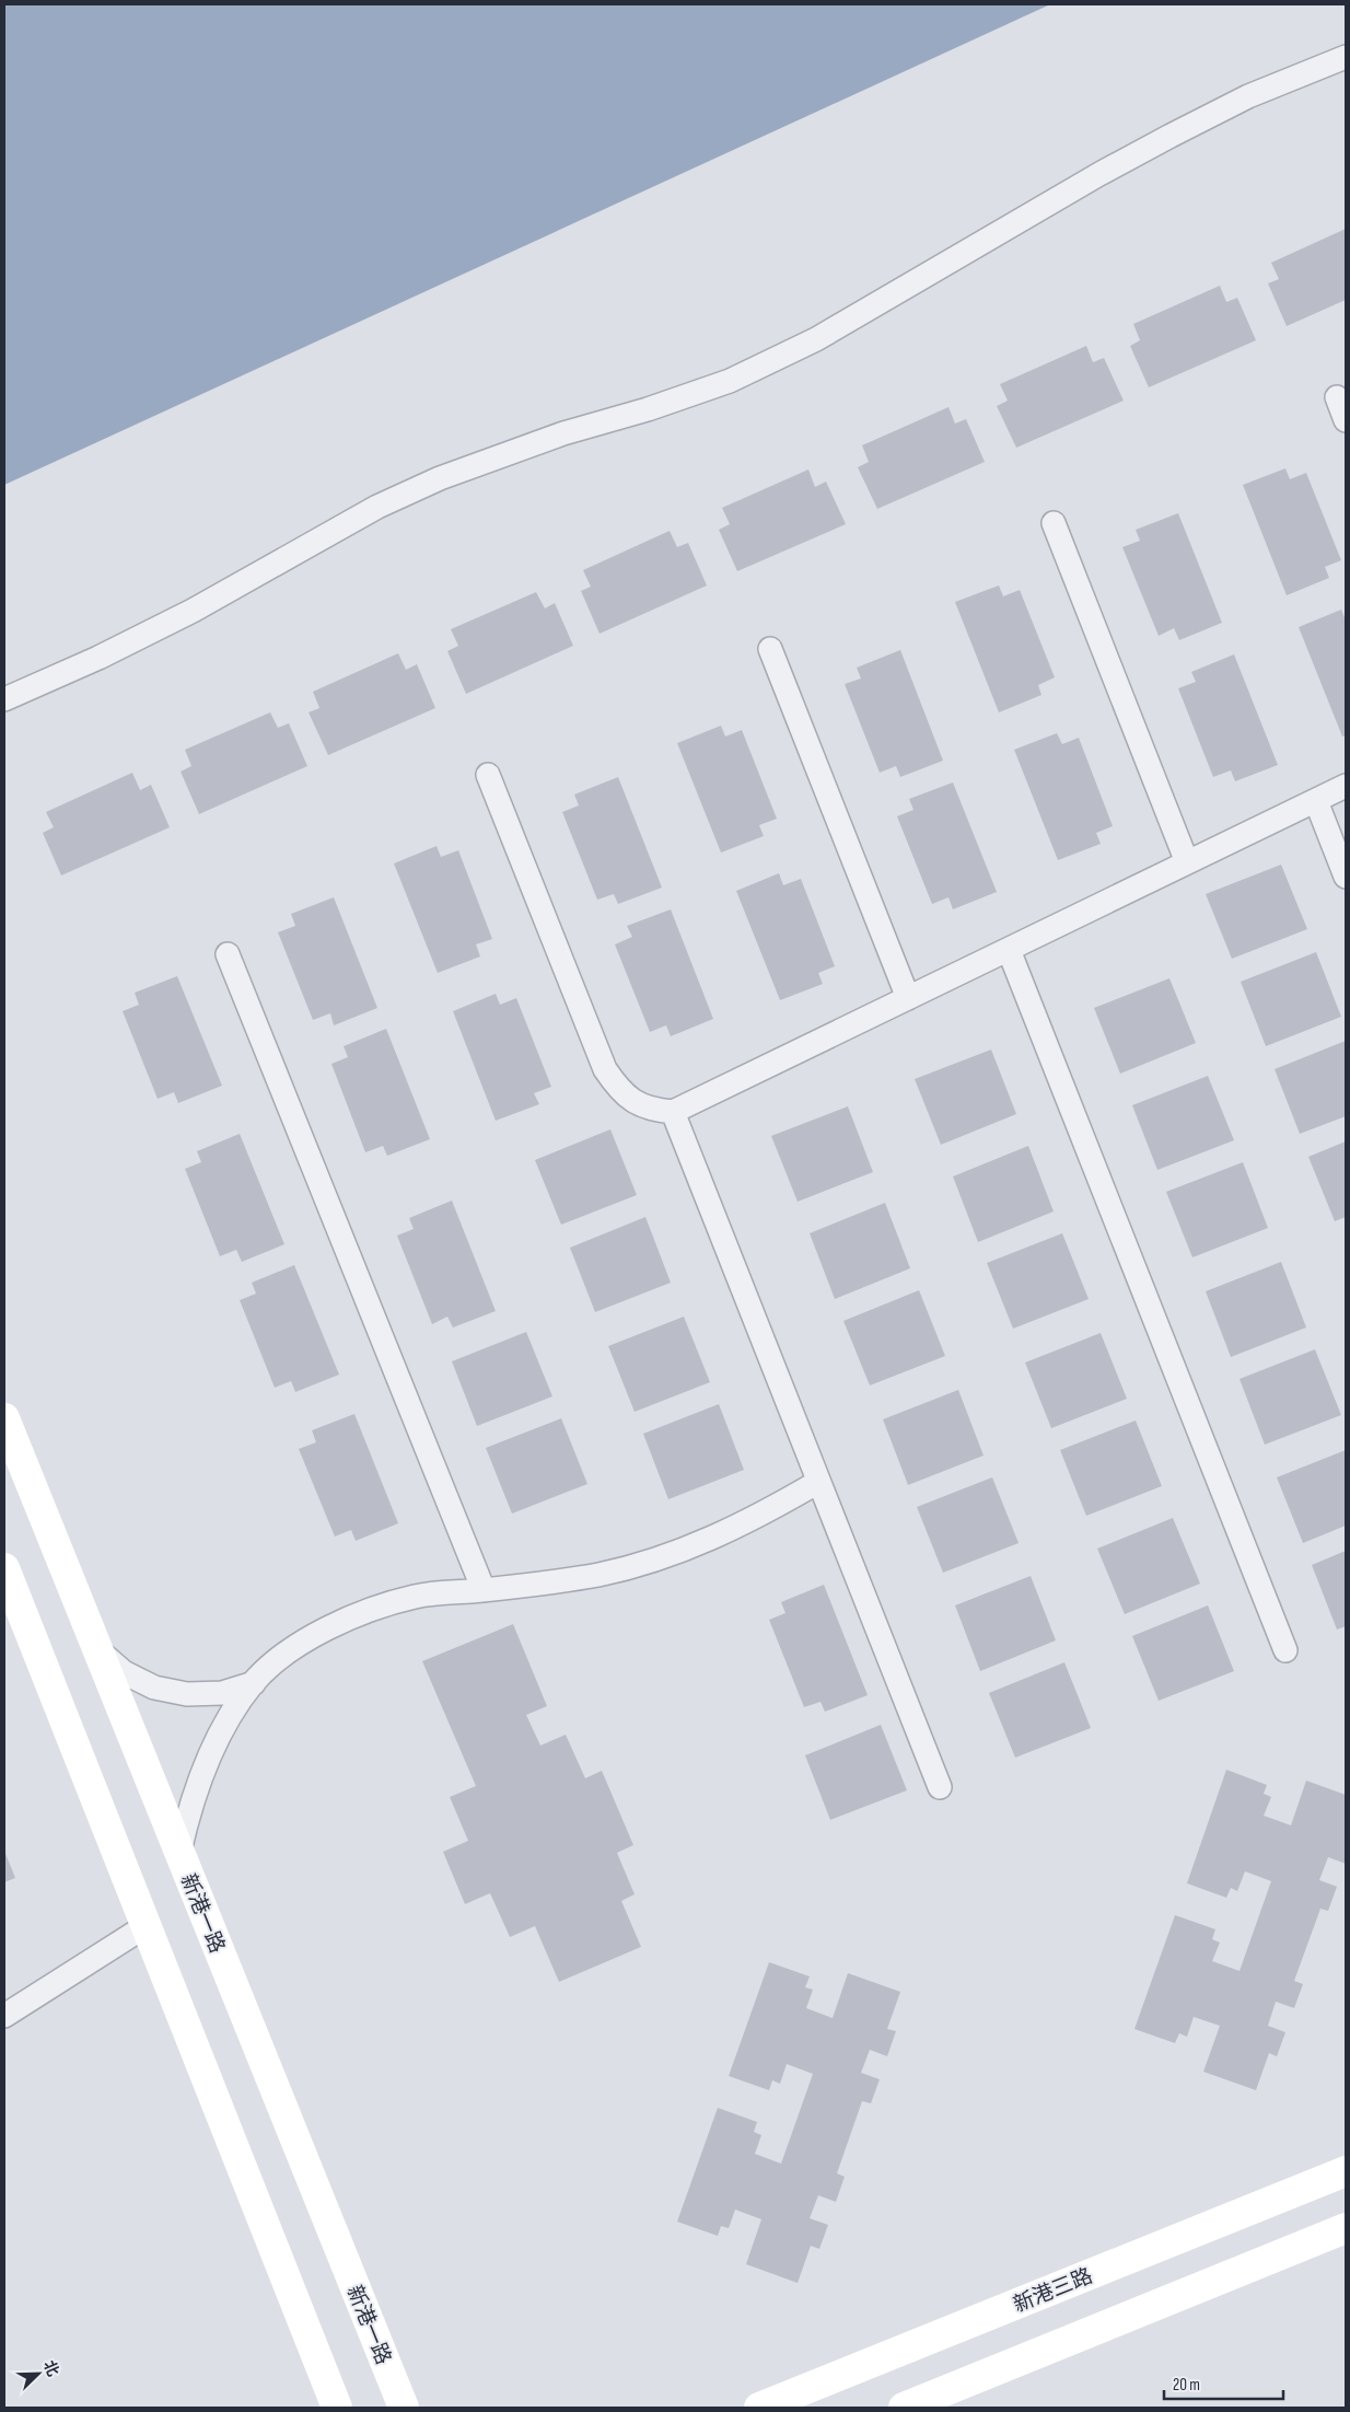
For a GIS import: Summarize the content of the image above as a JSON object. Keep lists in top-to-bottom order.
{
  "streets": {
    "street": ["新港一路", "新港三路"]
  },
  "scale_bar": "20 m",
  "north": "top right"
}
